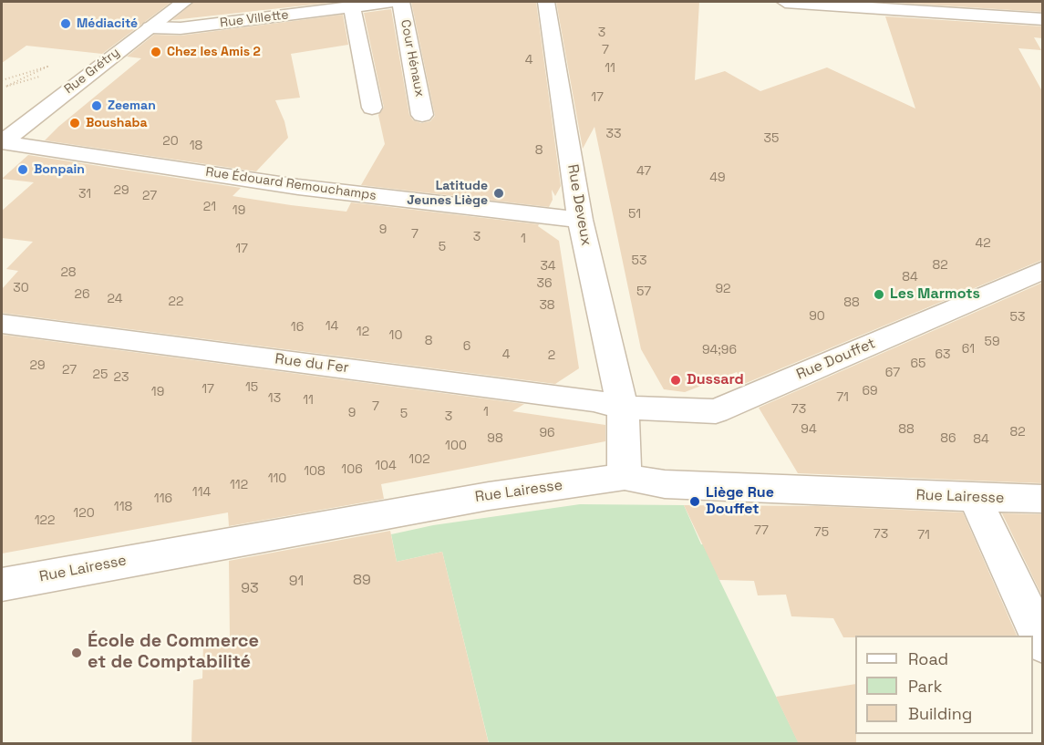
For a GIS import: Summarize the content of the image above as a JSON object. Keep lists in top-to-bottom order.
{
  "streets": {
    "street": [
      "Rue Villette",
      "Cour Hénaux",
      "Rue Grétry",
      "Rue Édouard Remouchamps",
      "Rue Deveux",
      "Rue Douffet",
      "Rue du Fer",
      "Rue Lairesse"
    ]
  },
  "crossings": [
    ["Rue Villette", "Rue Grétry"],
    ["Rue Grétry", "Rue Édouard Remouchamps"],
    ["Rue Édouard Remouchamps", "Rue Deveux"],
    ["Rue Deveux", "Rue Douffet"],
    ["Rue Deveux", "Rue du Fer"],
    ["Rue Deveux", "Rue Lairesse"],
    ["Rue Douffet", "Rue du Fer"]
  ],
  "places": [
    "Médiacité",
    "Chez les Amis 2",
    "Zeeman",
    "Boushaba",
    "Bonpain",
    "Latitude Jeunes Liège",
    "Les Marmots",
    "Dussard",
    "Liège Rue Douffet",
    "École de Commerce et de Comptabilité"
  ],
  "house_numbers": [
    "3",
    "7",
    "4",
    "11",
    "17",
    "33",
    "35",
    "20",
    "18",
    "8",
    "47",
    "49",
    "29",
    "31",
    "27",
    "21",
    "19",
    "51",
    "9",
    "7",
    "3",
    "1",
    "42",
    "5",
    "17",
    "53",
    "82",
    "34",
    "28",
    "84",
    "36",
    "30",
    "92",
    "57",
    "26",
    "24",
    "22",
    "88",
    "38",
    "90",
    "53",
    "14",
    "16",
    "12",
    "10",
    "8",
    "59",
    "6",
    "61",
    "94;96",
    "4",
    "63",
    "2",
    "65",
    "29",
    "27",
    "67",
    "25",
    "23",
    "15",
    "17",
    "69",
    "19",
    "71",
    "13",
    "11",
    "7",
    "73",
    "1",
    "9",
    "5",
    "3",
    "94",
    "88",
    "82",
    "96",
    "98",
    "86",
    "84",
    "100",
    "102",
    "104",
    "106",
    "108",
    "110",
    "112",
    "114",
    "116",
    "118",
    "120",
    "122",
    "77",
    "75",
    "73",
    "71",
    "89",
    "91",
    "93"
  ],
  "legend": ["Road", "Park", "Building"]
}
